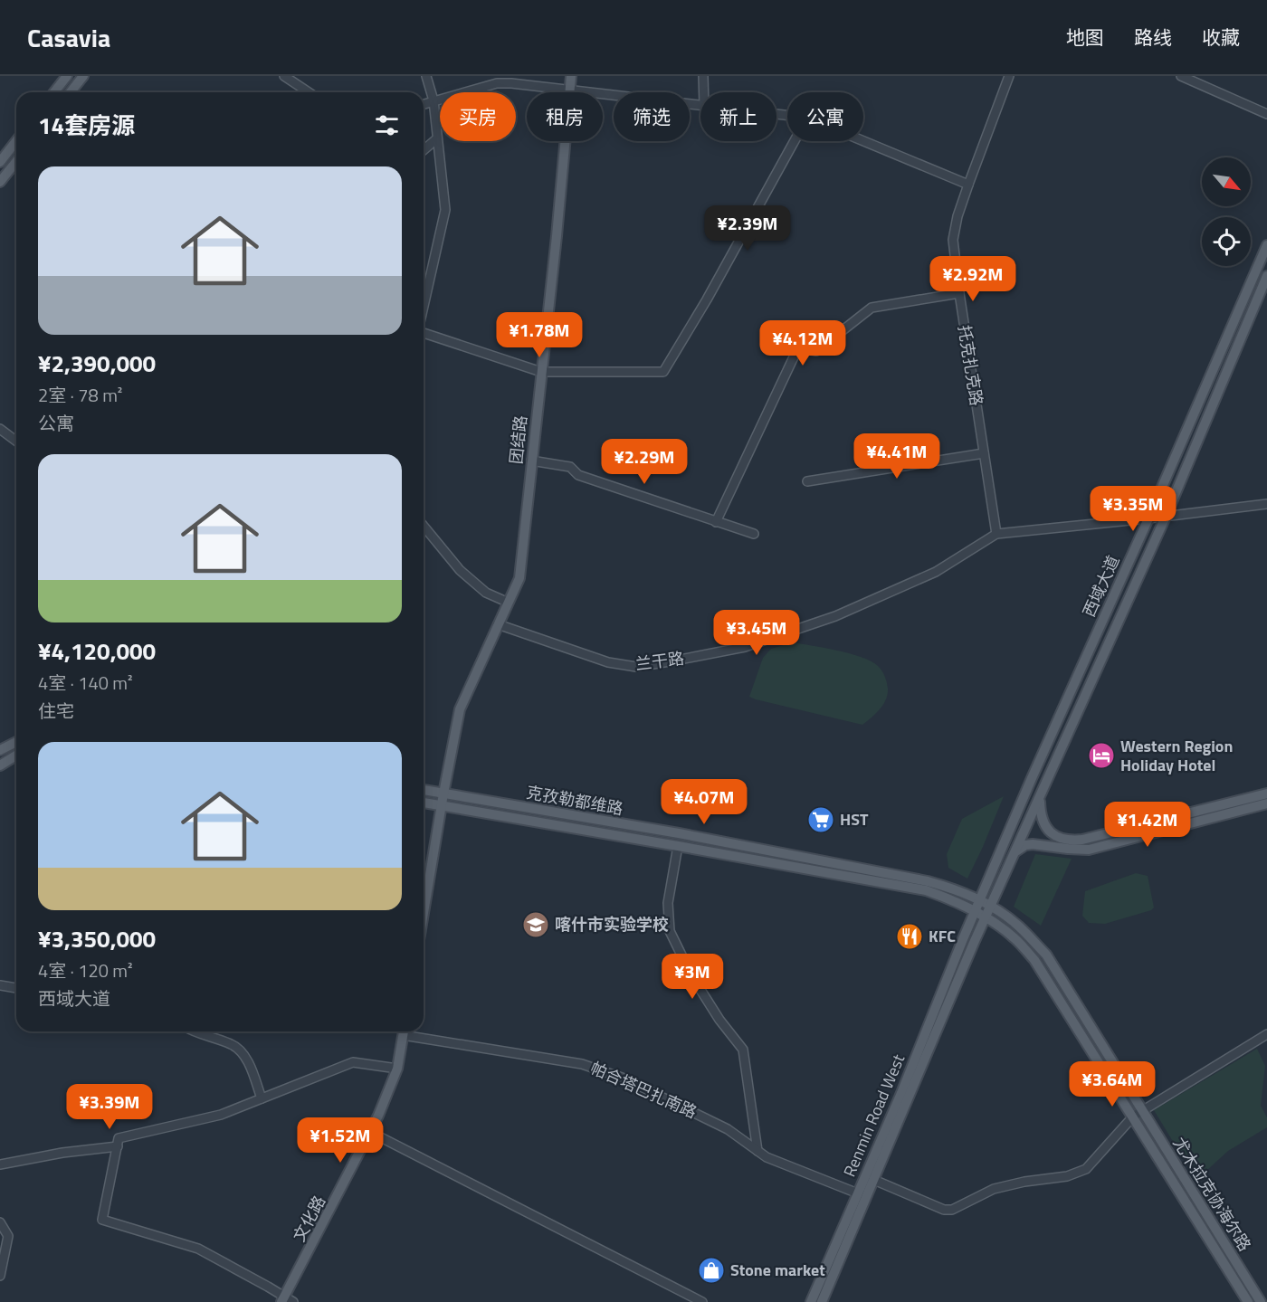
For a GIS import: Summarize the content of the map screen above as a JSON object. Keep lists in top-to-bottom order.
{
  "streets": {
    "main road": [
      "团结路",
      "西域大道",
      "克孜勒都维路",
      "Renmin Road West",
      "尤木拉克协海尔路",
      "文化路"
    ],
    "street": ["托克扎克路", "兰干路", "帕合塔巴扎南路"]
  },
  "crossings": [
    ["托克扎克路", "兰干路"],
    ["团结路", "兰干路"],
    ["团结路", "克孜勒都维路"],
    ["西域大道", "克孜勒都维路"],
    ["西域大道", "Renmin Road West"],
    ["西域大道", "尤木拉克协海尔路"],
    ["克孜勒都维路", "尤木拉克协海尔路"],
    ["帕合塔巴扎南路", "Renmin Road West"]
  ],
  "places": {
    "hotel": ["Western Region Holiday Hotel"],
    "supermarket": ["HST"],
    "school or university": ["喀什市实验学校"],
    "restaurant": ["KFC"],
    "shop": ["Stone market"]
  },
  "north": "bottom right",
  "page": {
    "header": "Casavia",
    "nav": ["地图", "路线", "收藏"],
    "chip": [
      "买房",
      "租房",
      "筛选",
      "新上",
      "公寓"
    ],
    "heading": "14套房源",
    "list": [
      {
        "name": "¥2,390,000",
        "note": "2室 · 78 m² · 公寓"
      },
      {
        "name": "¥4,120,000",
        "note": "4室 · 140 m² · 住宅"
      },
      {
        "name": "¥3,350,000",
        "note": "4室 · 120 m² · 西域大道"
      }
    ],
    "price": [
      "¥2.39M",
      "¥2.92M",
      "¥1.78M",
      "¥4.12M",
      "¥4.41M",
      "¥2.29M",
      "¥3.35M",
      "¥3.45M",
      "¥4.07M",
      "¥1.42M",
      "¥3M",
      "¥3.64M",
      "¥3.39M",
      "¥1.52M"
    ]
  }
}
